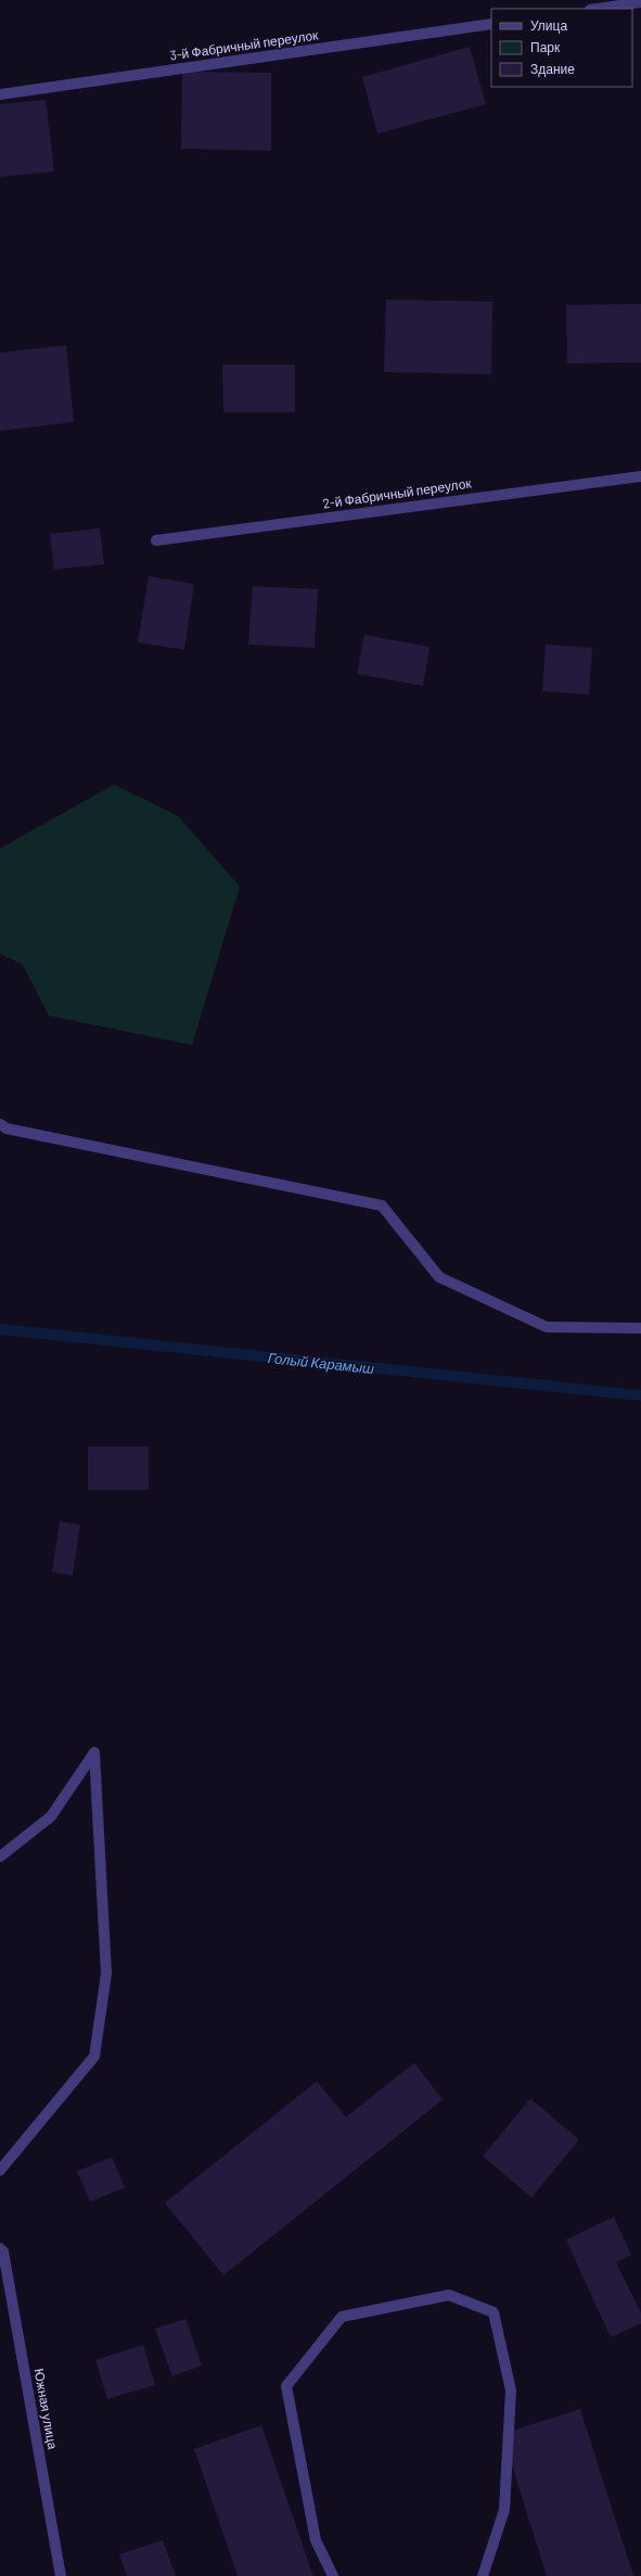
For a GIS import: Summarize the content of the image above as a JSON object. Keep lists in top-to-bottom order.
{
  "streets": {
    "street": ["3-й Фабричный переулок", "2-й Фабричный переулок", "Южная улица"]
  },
  "water": ["Голый Карамыш"],
  "legend": ["Улица", "Парк", "Здание"]
}
